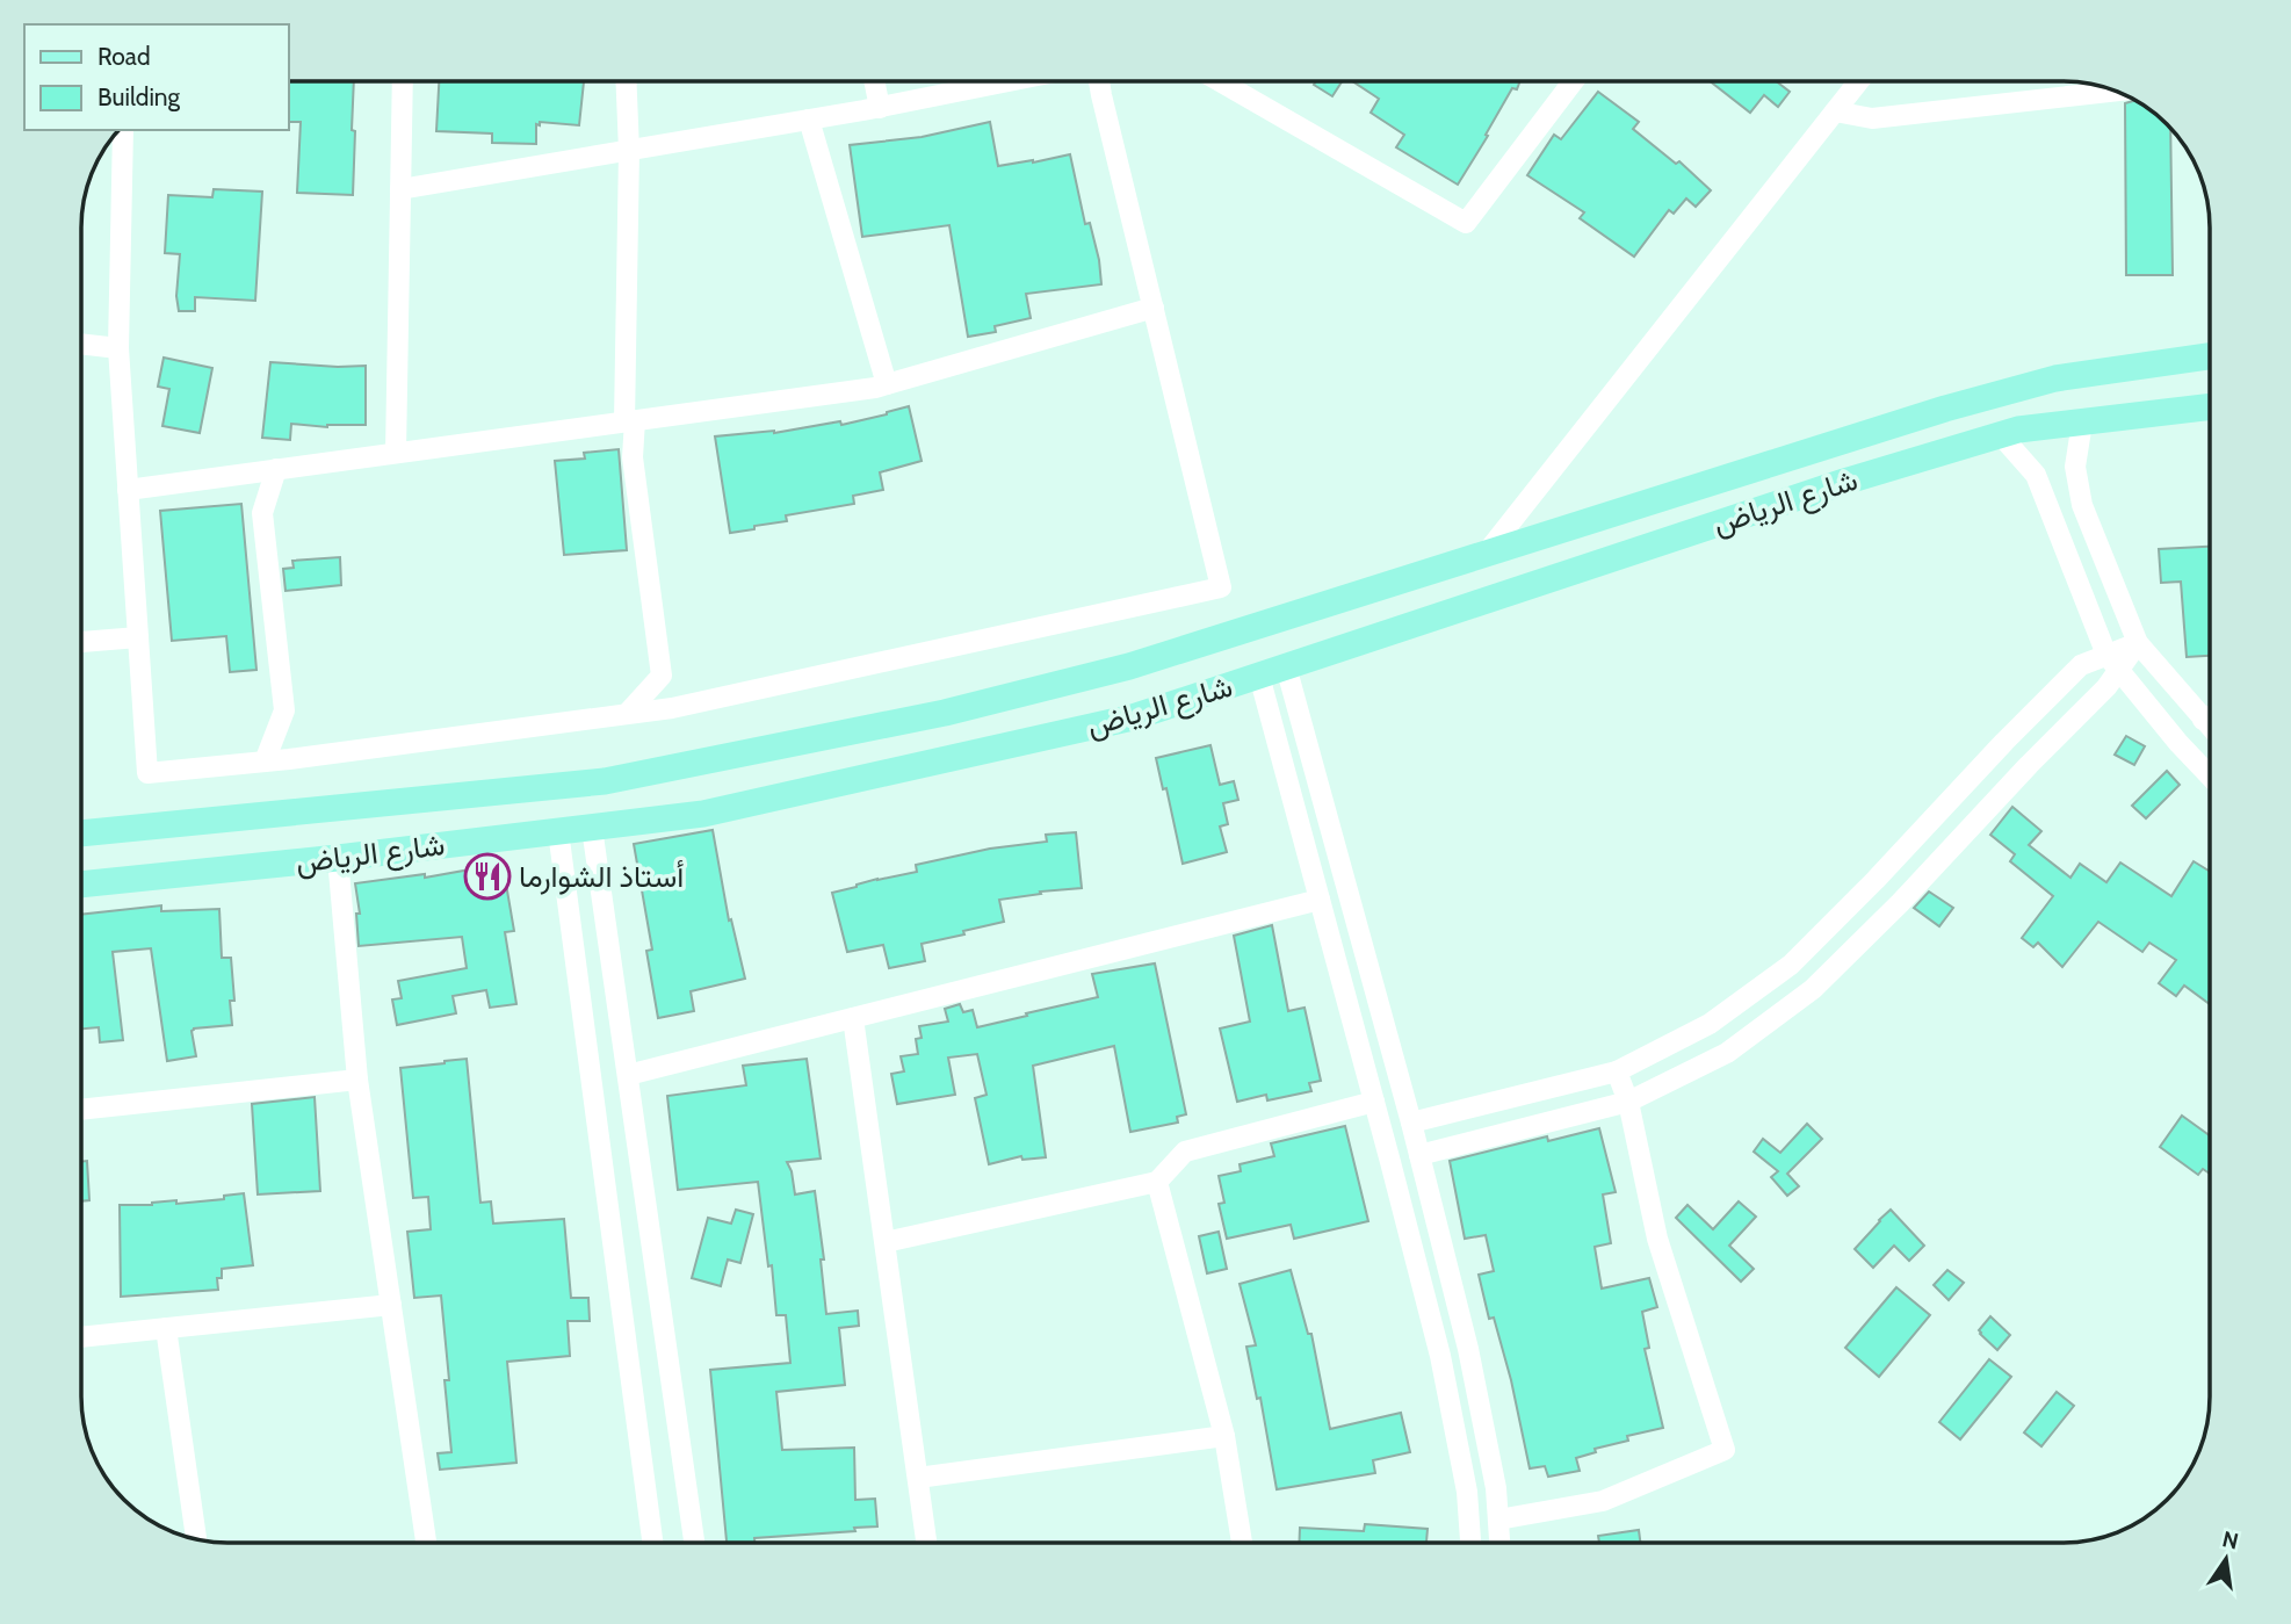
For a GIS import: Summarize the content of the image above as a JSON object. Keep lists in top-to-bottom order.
{
  "streets": {
    "main road": ["شارع الرياض"]
  },
  "places": {
    "restaurant": ["أستاذ الشوارما"]
  },
  "legend": ["Road", "Building"],
  "north": "top"
}
